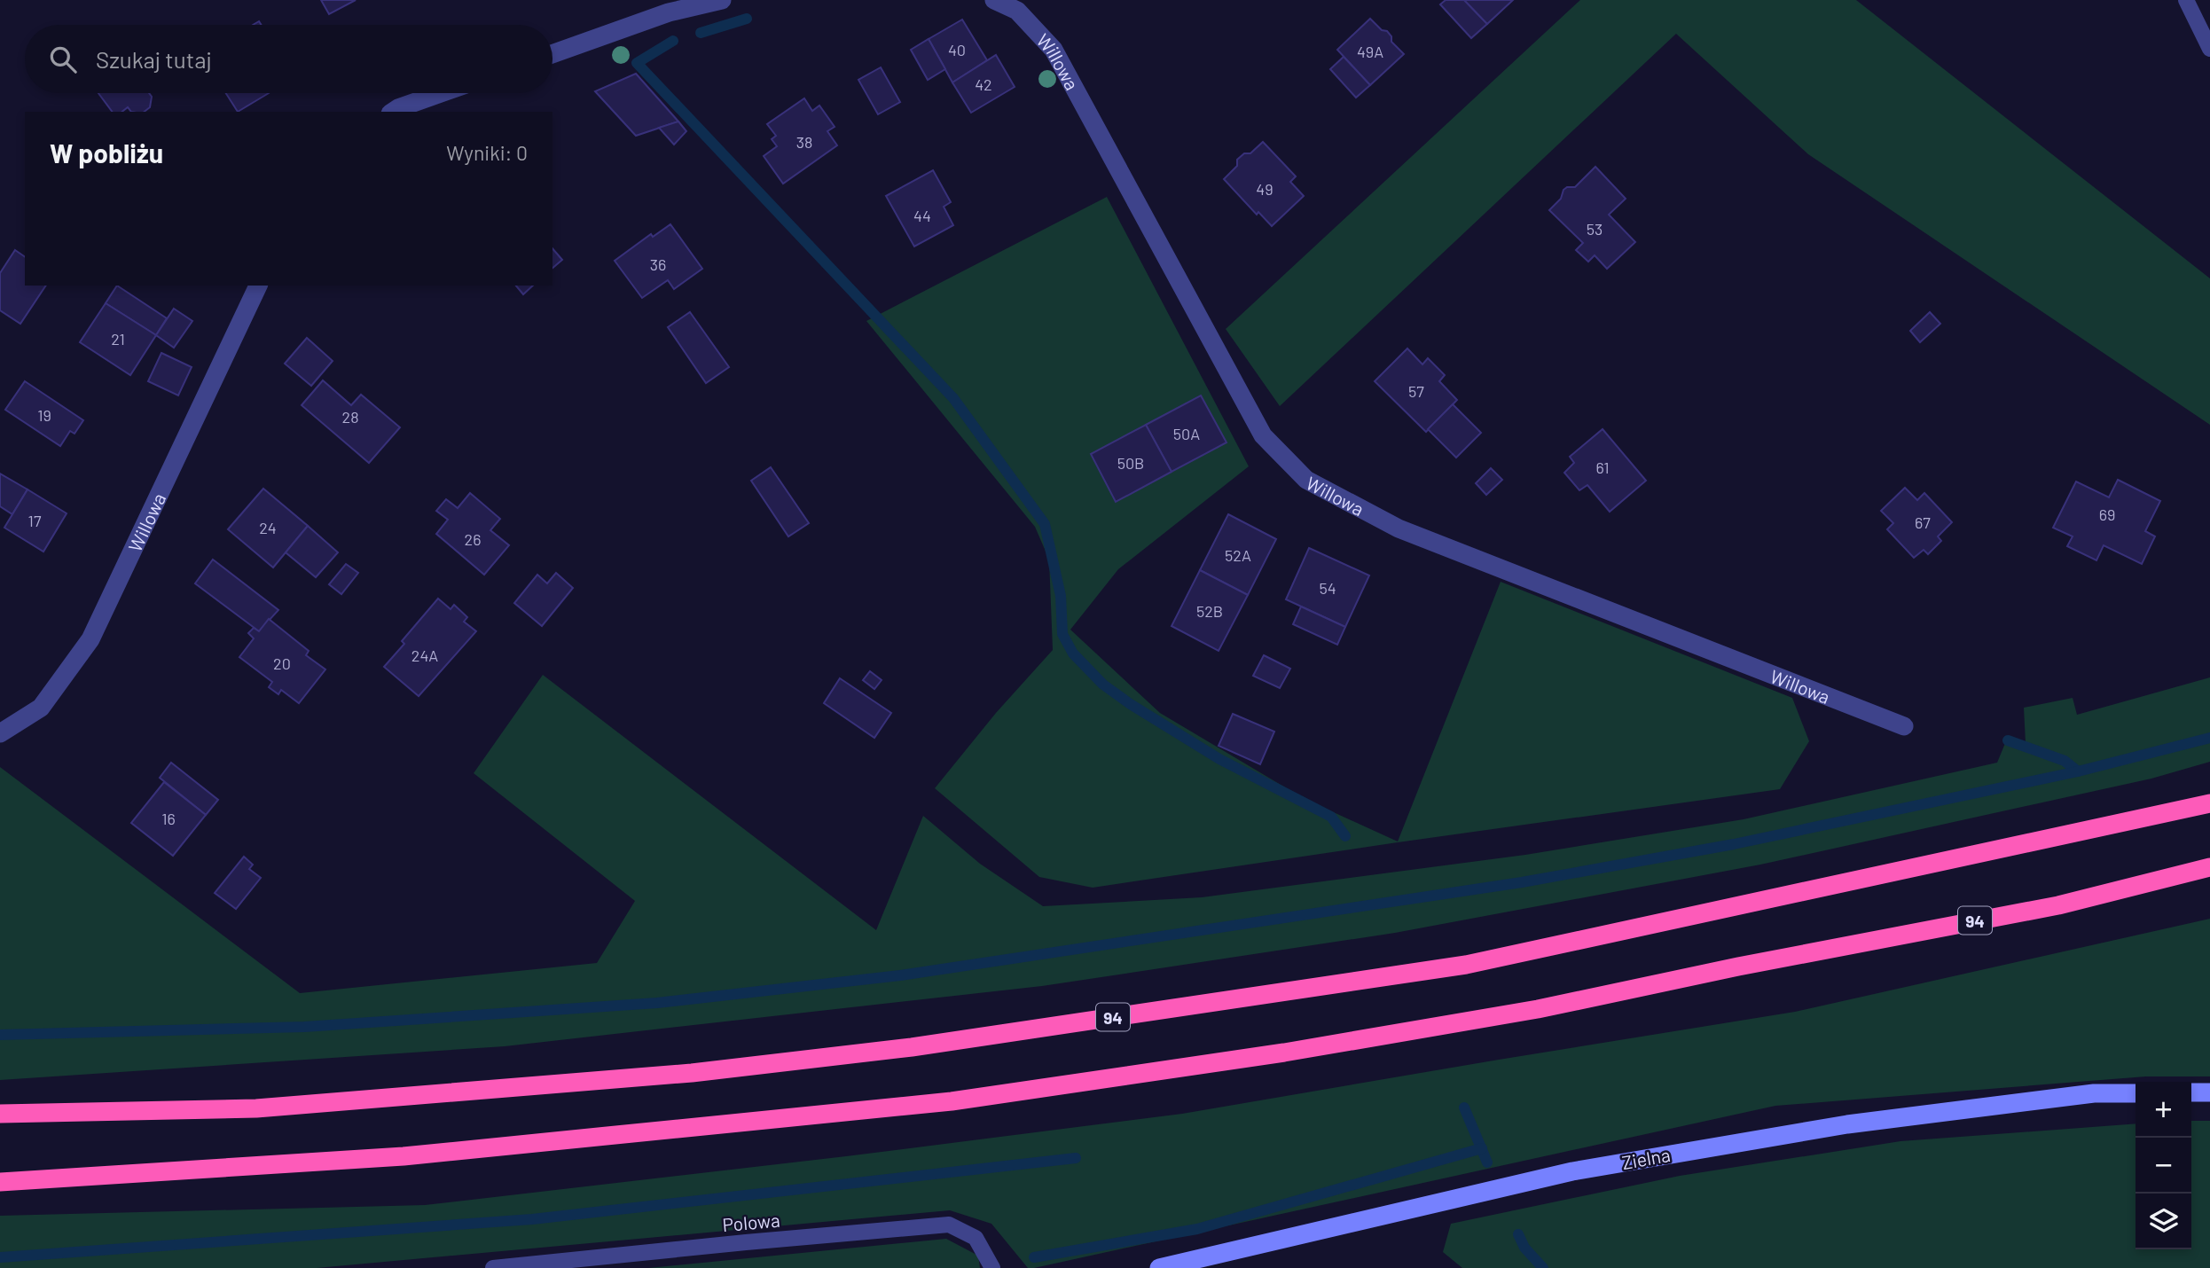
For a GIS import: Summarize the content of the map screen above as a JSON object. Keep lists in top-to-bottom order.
{
  "streets": {
    "highway": ["94"],
    "street": ["Willowa", "Zielna"],
    "lane": ["Polowa"]
  },
  "house_numbers": [
    "40",
    "49A",
    "42",
    "38",
    "49",
    "44",
    "53",
    "36",
    "21",
    "57",
    "19",
    "28",
    "50A",
    "50B",
    "61",
    "69",
    "17",
    "67",
    "24",
    "26",
    "52A",
    "54",
    "52B",
    "24A",
    "20",
    "16"
  ],
  "page": {
    "search": "Szukaj tutaj",
    "heading": ["W pobliżu", "Wyniki: 0"],
    "map_buttons": ["+", "−"]
  }
}
